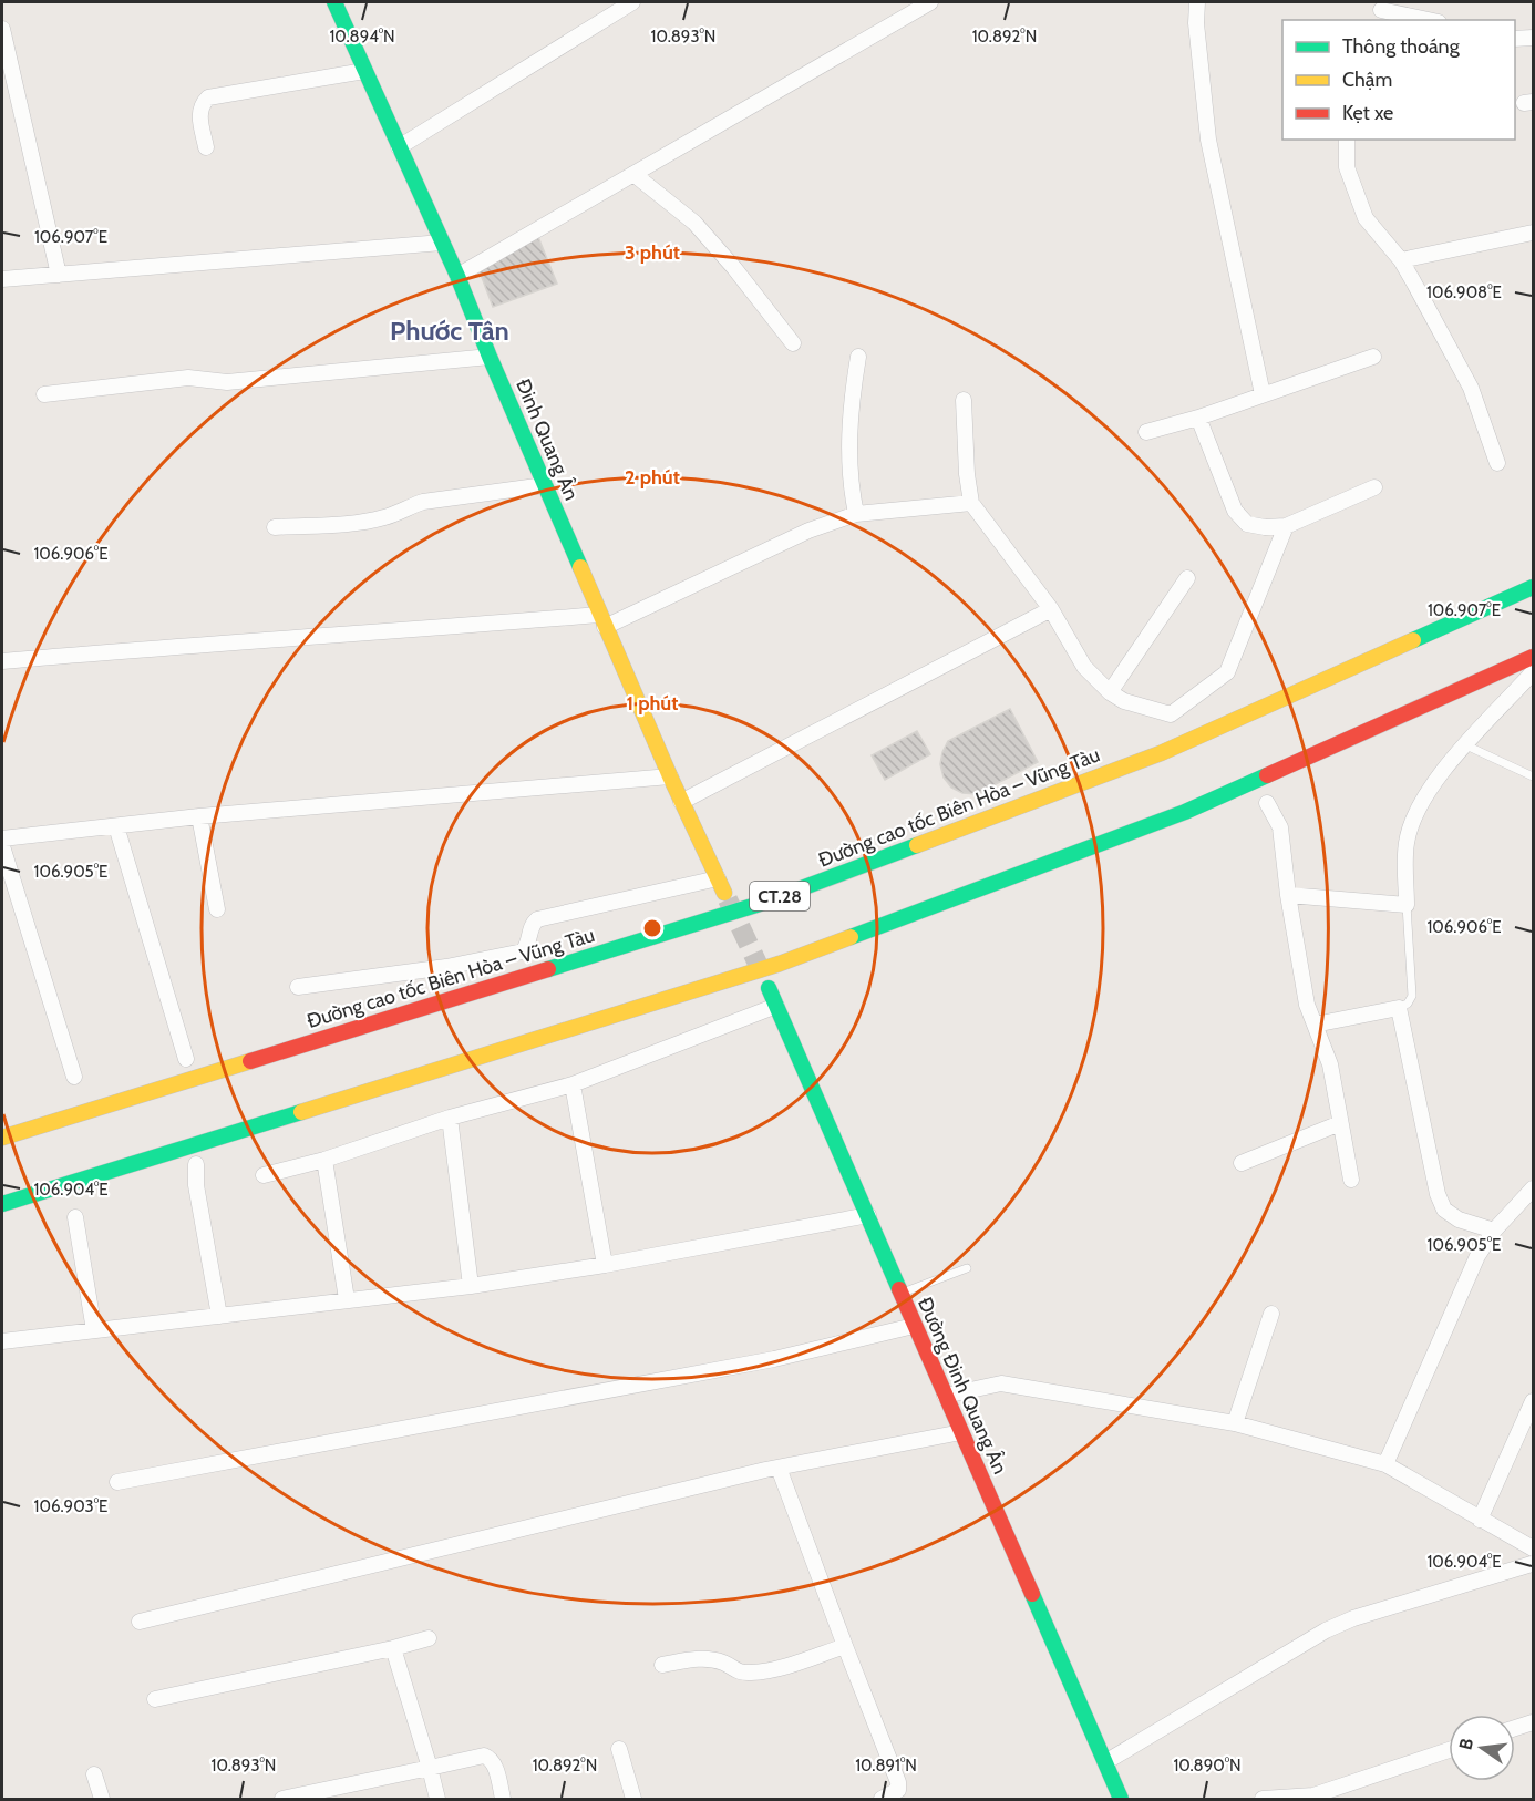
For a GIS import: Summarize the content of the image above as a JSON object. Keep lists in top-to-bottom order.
{
  "streets": {
    "main road": [
      "Đinh Quang Ân",
      "Đường cao tốc Biên Hòa – Vũng Tàu",
      "CT.28",
      "Đường Đinh Quang Ân"
    ]
  },
  "districts": ["Phước Tân"],
  "legend": ["Thông thoáng", "Chậm", "Kẹt xe"],
  "north": "left",
  "coordinates": [
    "10.894°N",
    "10.893°N",
    "10.892°N",
    "106.907°E",
    "106.908°E",
    "106.906°E",
    "106.905°E",
    "106.904°E",
    "106.903°E",
    "10.891°N",
    "10.890°N"
  ],
  "rings": ["3 phút", "2 phút", "1 phút"]
}
